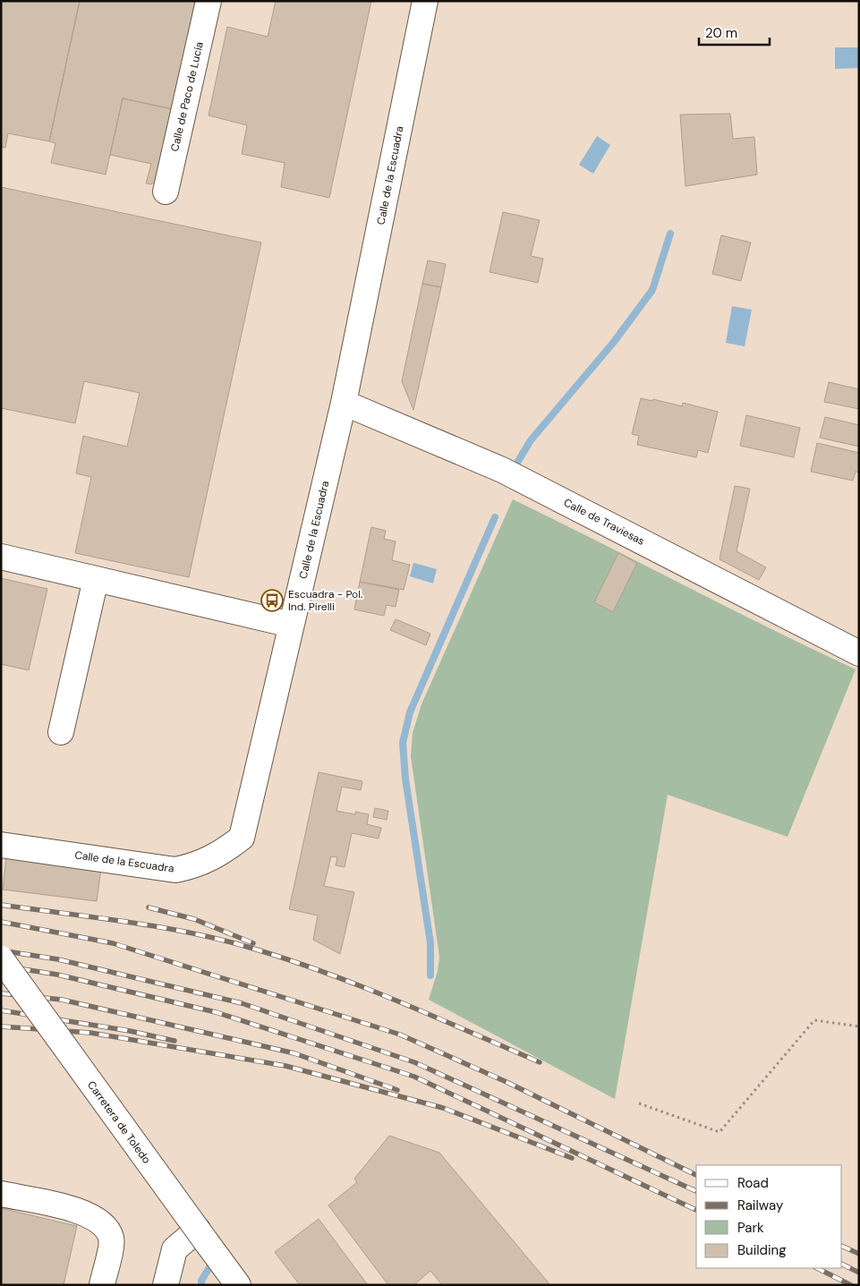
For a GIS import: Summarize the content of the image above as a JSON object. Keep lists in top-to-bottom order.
{
  "streets": {
    "street": [
      "Calle de Paco de Lucía",
      "Calle de la Escuadra",
      "Calle de Traviesas",
      "Carretera de Toledo"
    ]
  },
  "crossings": [
    ["Calle de la Escuadra", "Calle de Traviesas"]
  ],
  "places": {
    "bus stop": ["Escuadra - Pol. Ind. Pirelli"]
  },
  "legend": [
    "Road",
    "Railway",
    "Park",
    "Building"
  ],
  "scale_bar": "20 m"
}
